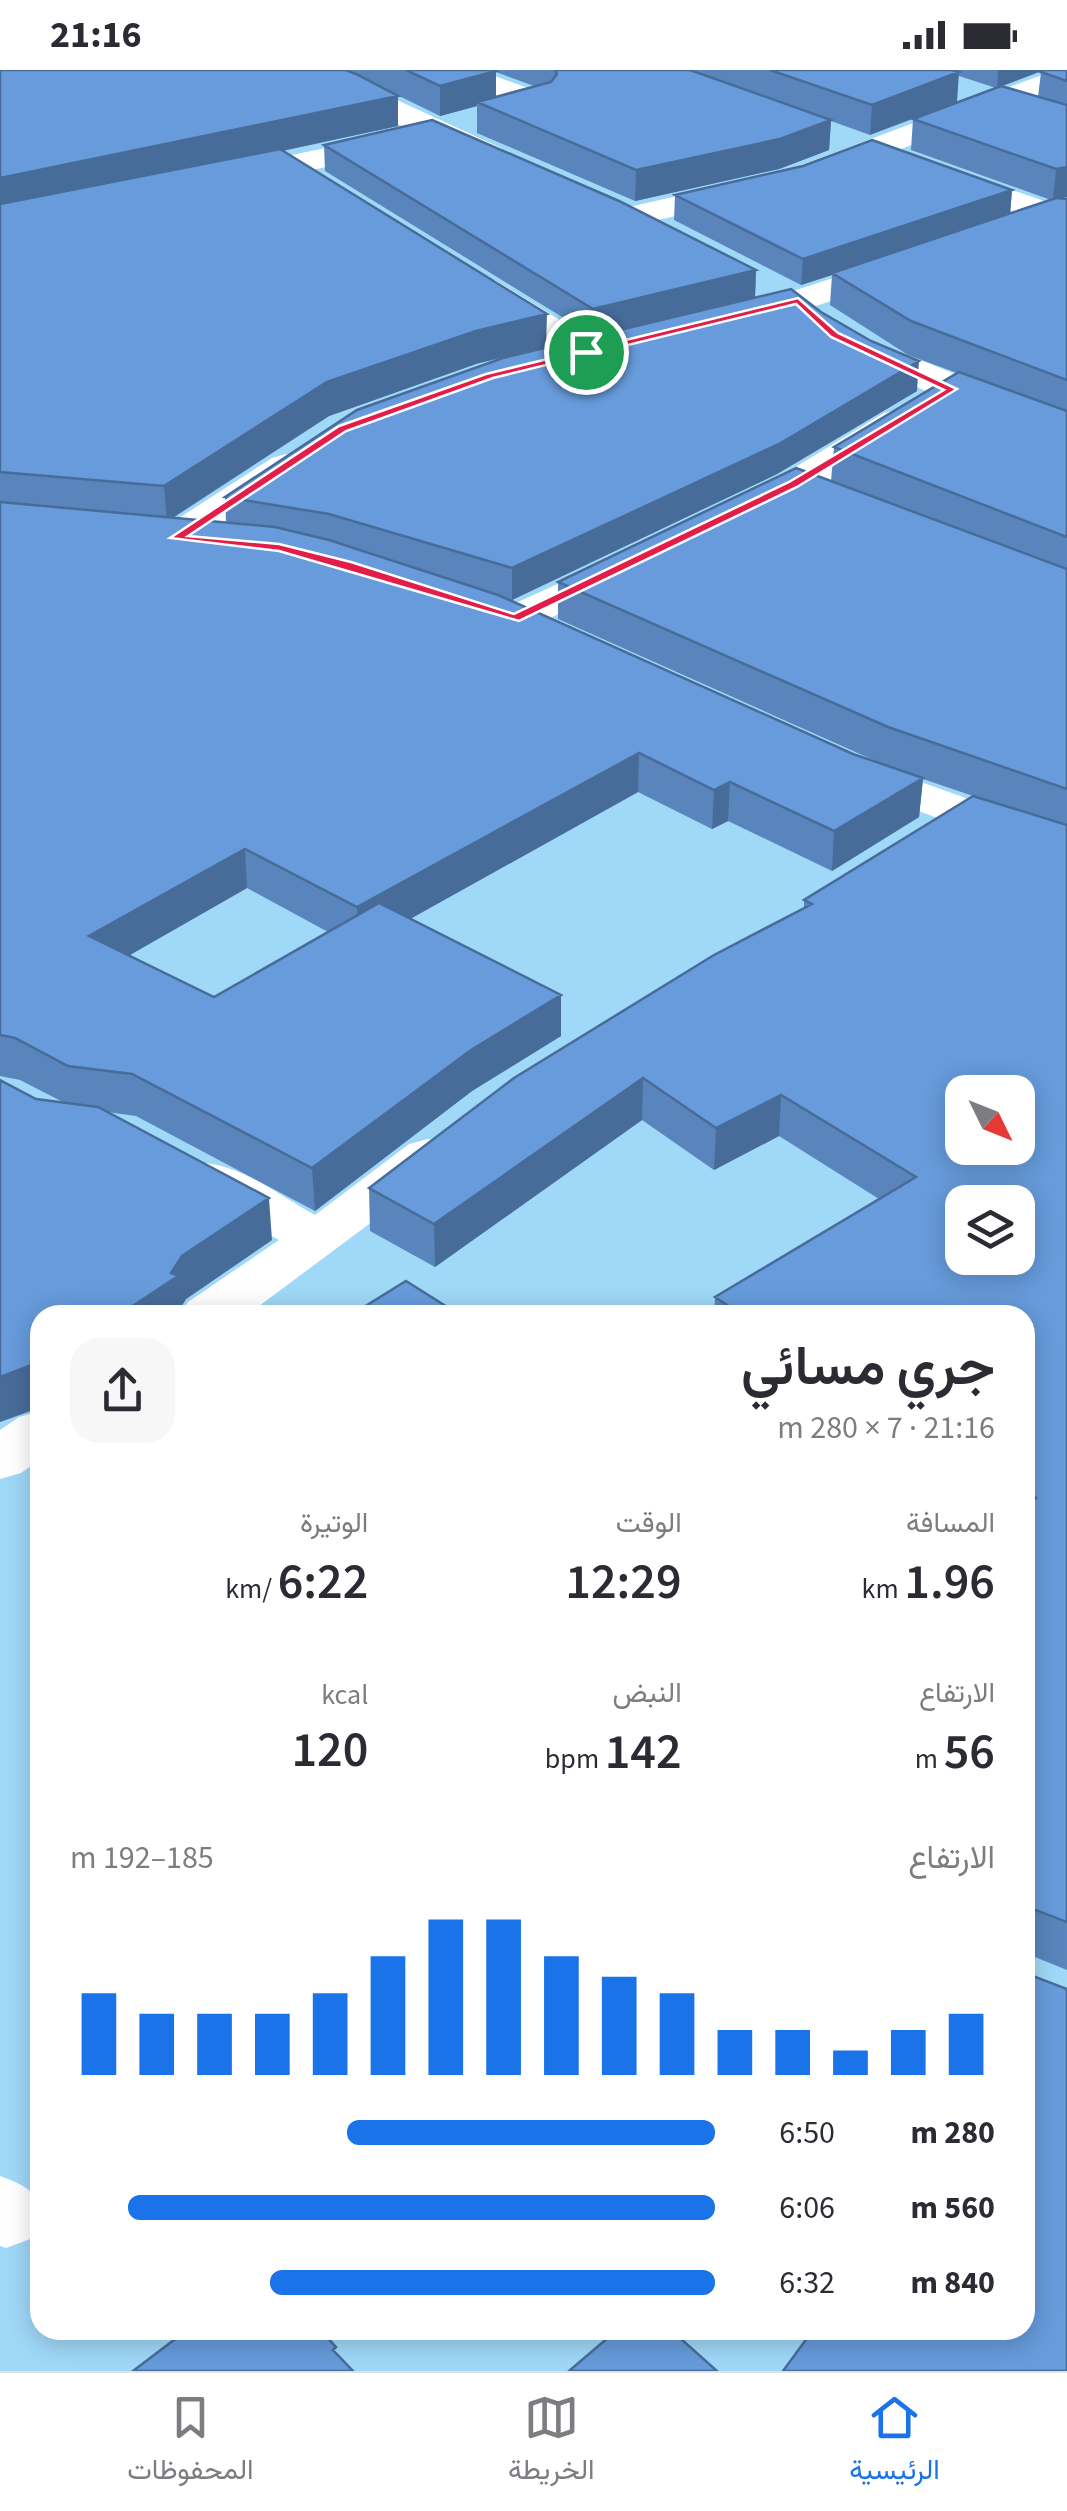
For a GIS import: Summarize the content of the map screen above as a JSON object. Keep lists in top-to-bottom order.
{
  "north": "bottom right",
  "page": {
    "status": "21:16",
    "heading": ["جري مسائي", "21:16 · 7 × 280 m"],
    "stats": [
      ["المسافة", "1.96 km"],
      ["الوقت", "12:29"],
      ["الوتيرة", "6:22 /km"],
      ["الارتفاع", "56 m"],
      ["النبض", "142 bpm"],
      ["kcal", "120"]
    ],
    "chart": ["الارتفاع", "185–192 m"],
    "list": [
      {
        "name": "280 m",
        "note": "6:50"
      },
      {
        "name": "560 m",
        "note": "6:06"
      },
      {
        "name": "840 m",
        "note": "6:32"
      }
    ],
    "tabs": ["الرئيسية", "الخريطة", "المحفوظات"]
  }
}
